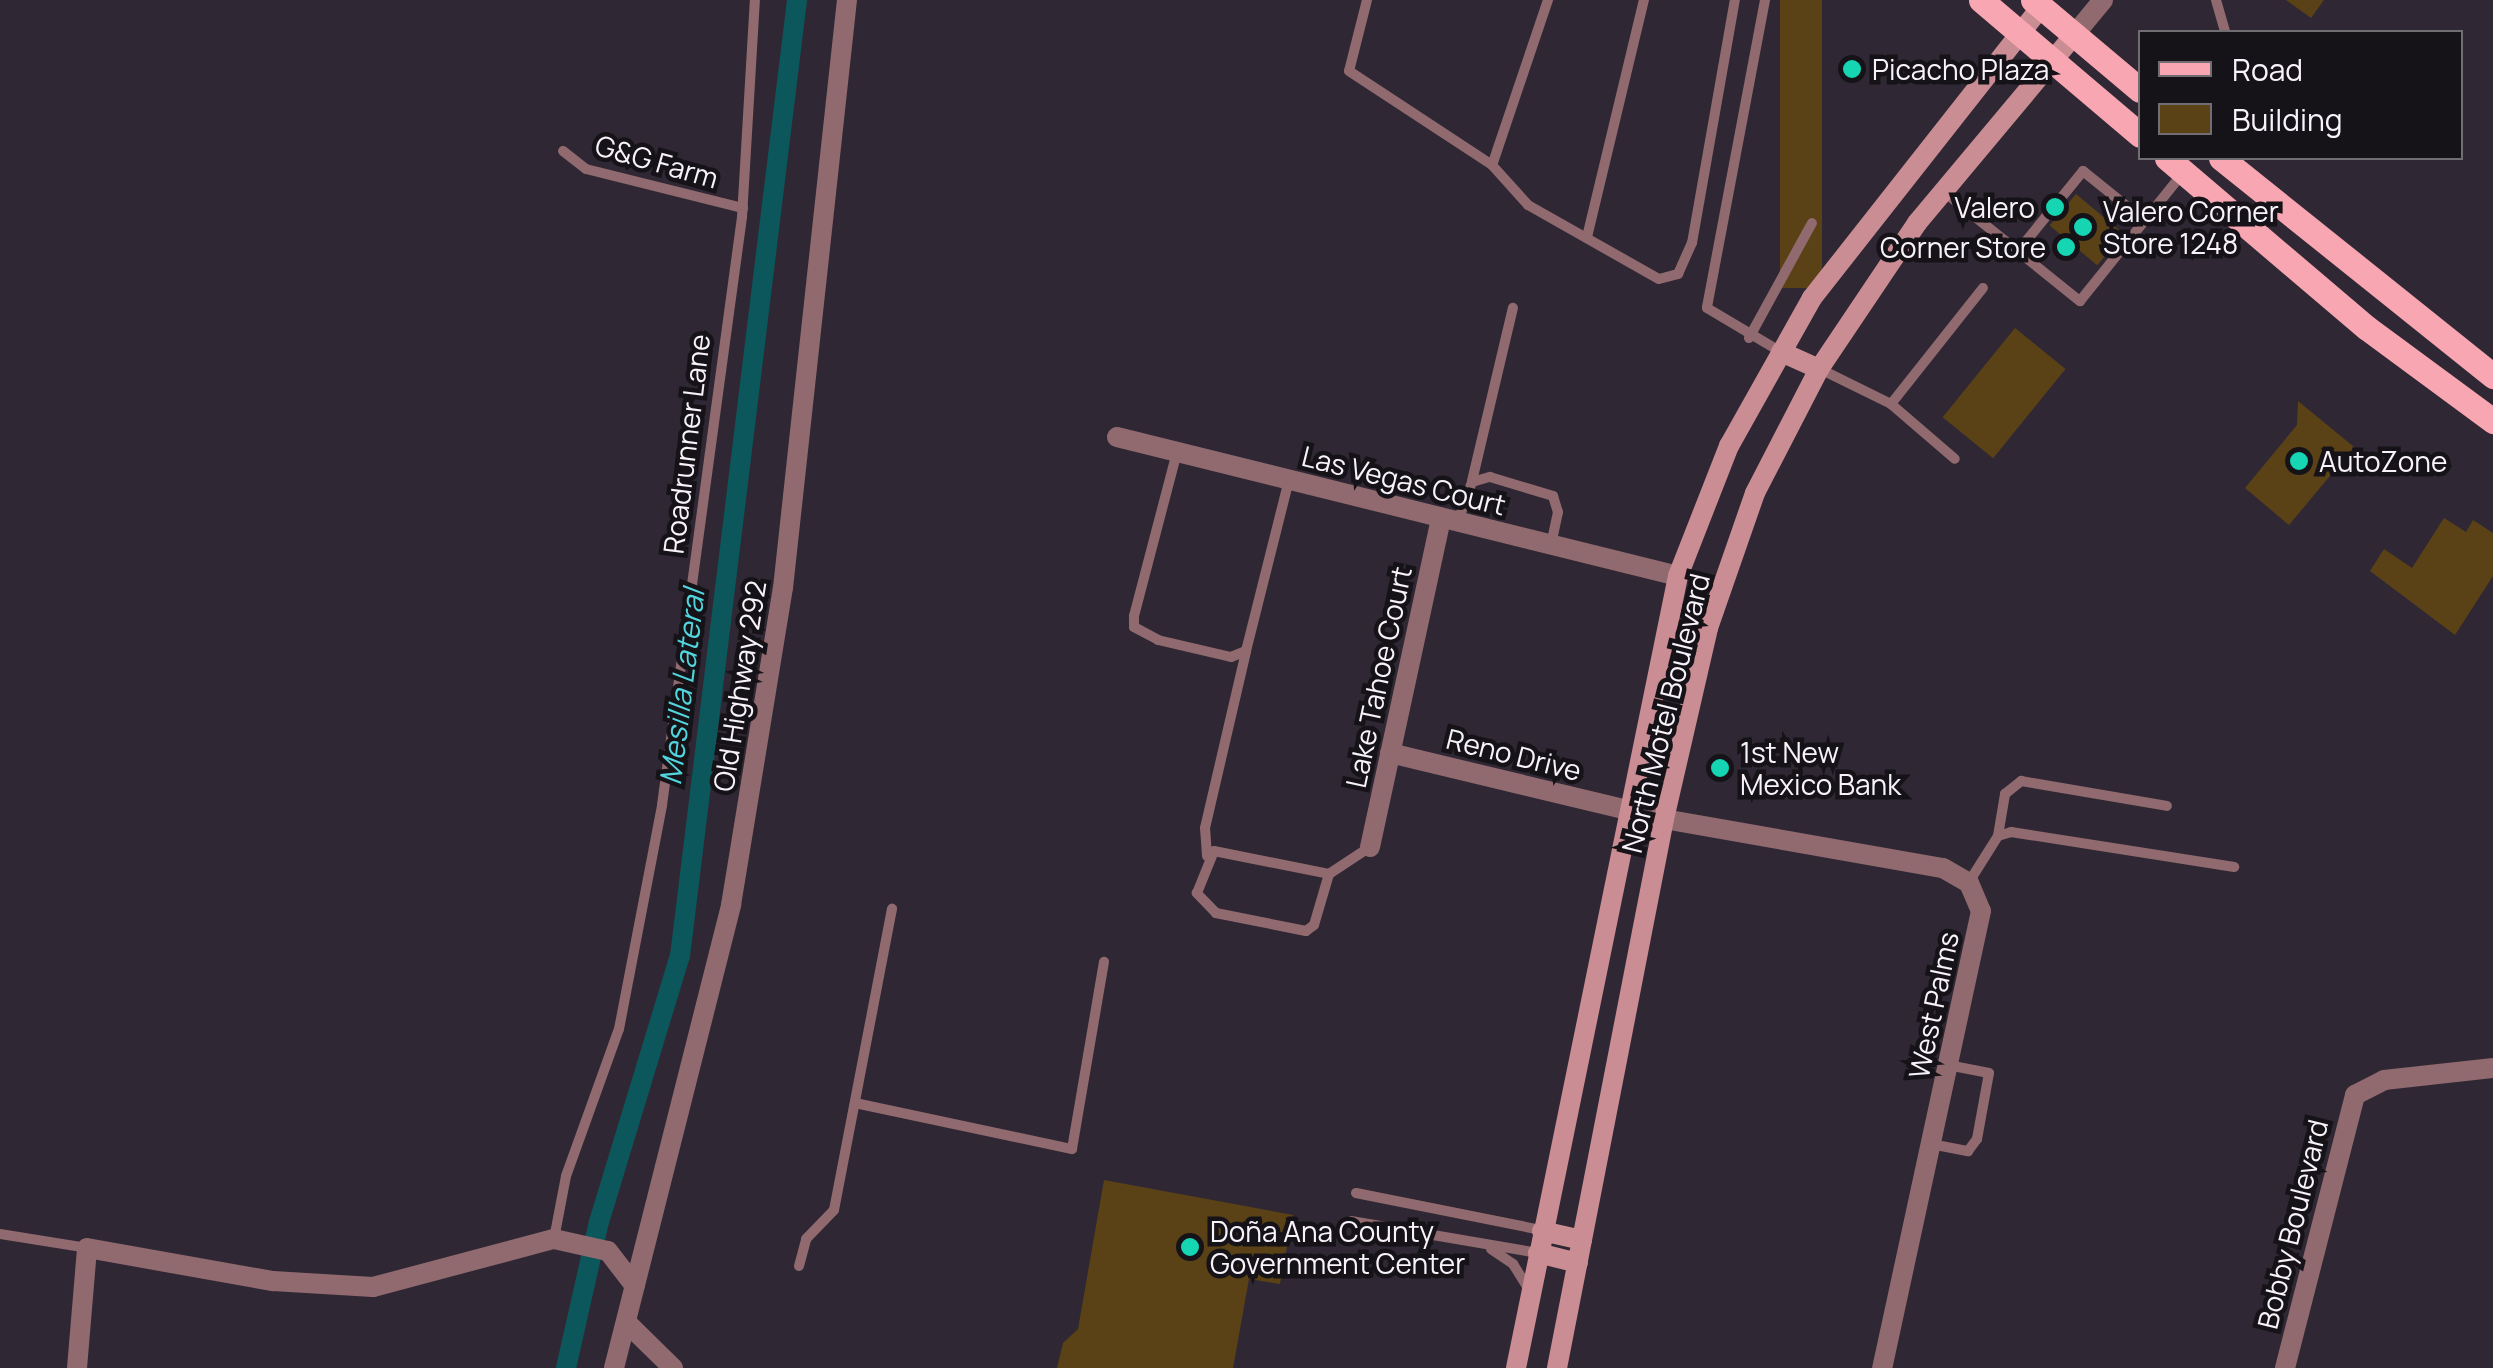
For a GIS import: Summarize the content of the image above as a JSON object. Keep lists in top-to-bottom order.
{
  "streets": {
    "main road": ["North Motel Boulevard"],
    "street": [
      "Las Vegas Court",
      "Lake Tahoe Court",
      "Old Highway 292",
      "Reno Drive",
      "West Palms",
      "Bobby Boulevard"
    ],
    "lane": ["G&G Farm", "Roadrunner Lane"]
  },
  "crossings": [
    ["G&G Farm", "Roadrunner Lane"],
    ["Las Vegas Court", "Lake Tahoe Court"],
    ["Las Vegas Court", "North Motel Boulevard"],
    ["Lake Tahoe Court", "Reno Drive"],
    ["North Motel Boulevard", "Reno Drive"]
  ],
  "water": ["Mesilla Lateral"],
  "places": [
    "Picacho Plaza",
    "Valero",
    "Valero Corner Store 1248",
    "Corner Store",
    "AutoZone",
    "1st New Mexico Bank",
    "Doña Ana County Government Center"
  ],
  "legend": ["Road", "Building"]
}
